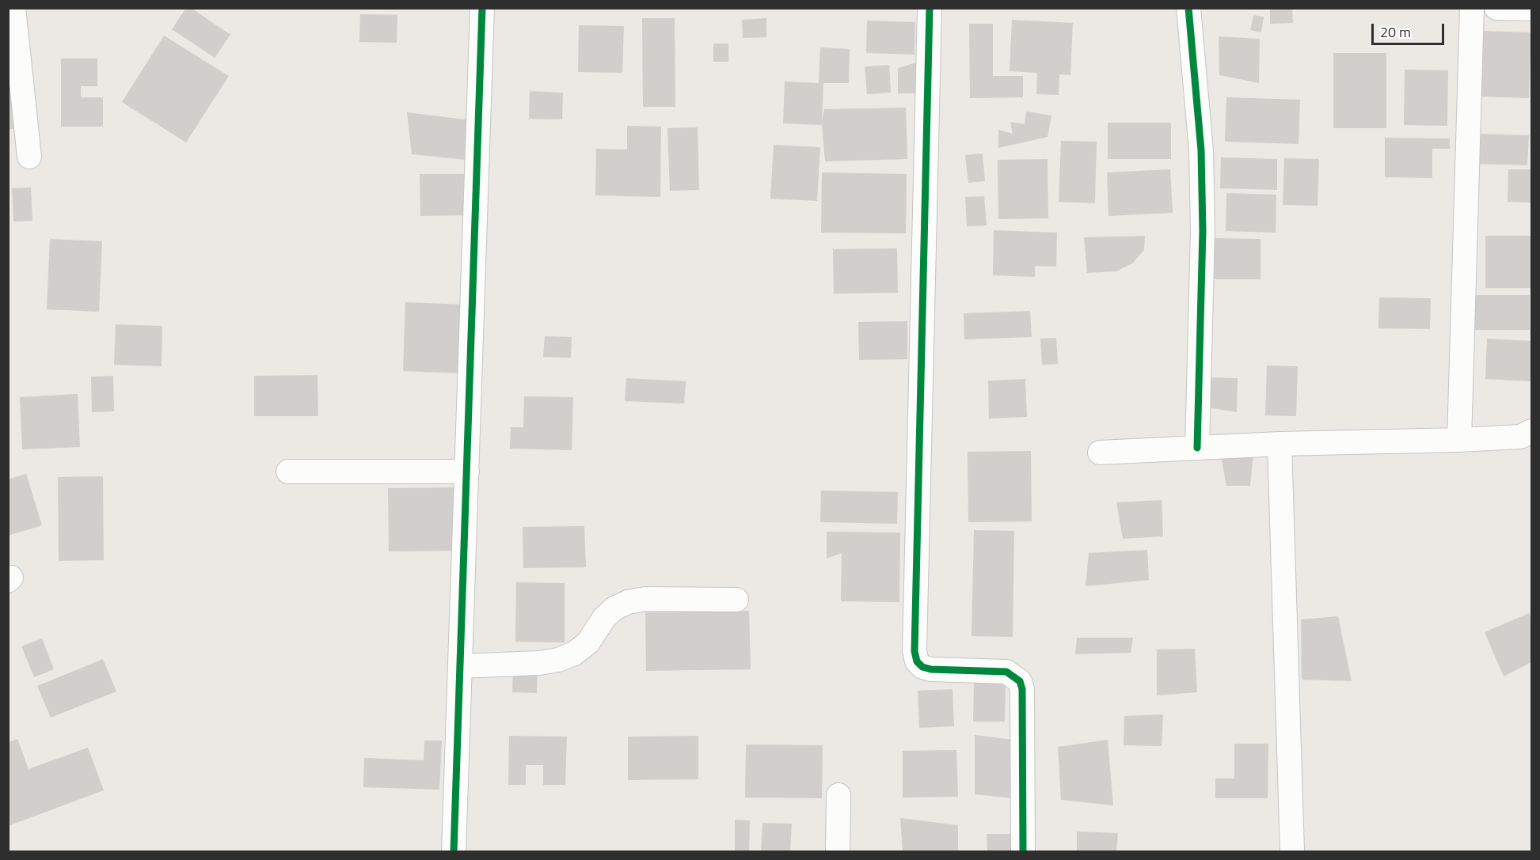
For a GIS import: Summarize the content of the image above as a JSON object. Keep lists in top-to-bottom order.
{
  "scale_bar": "20 m"
}
